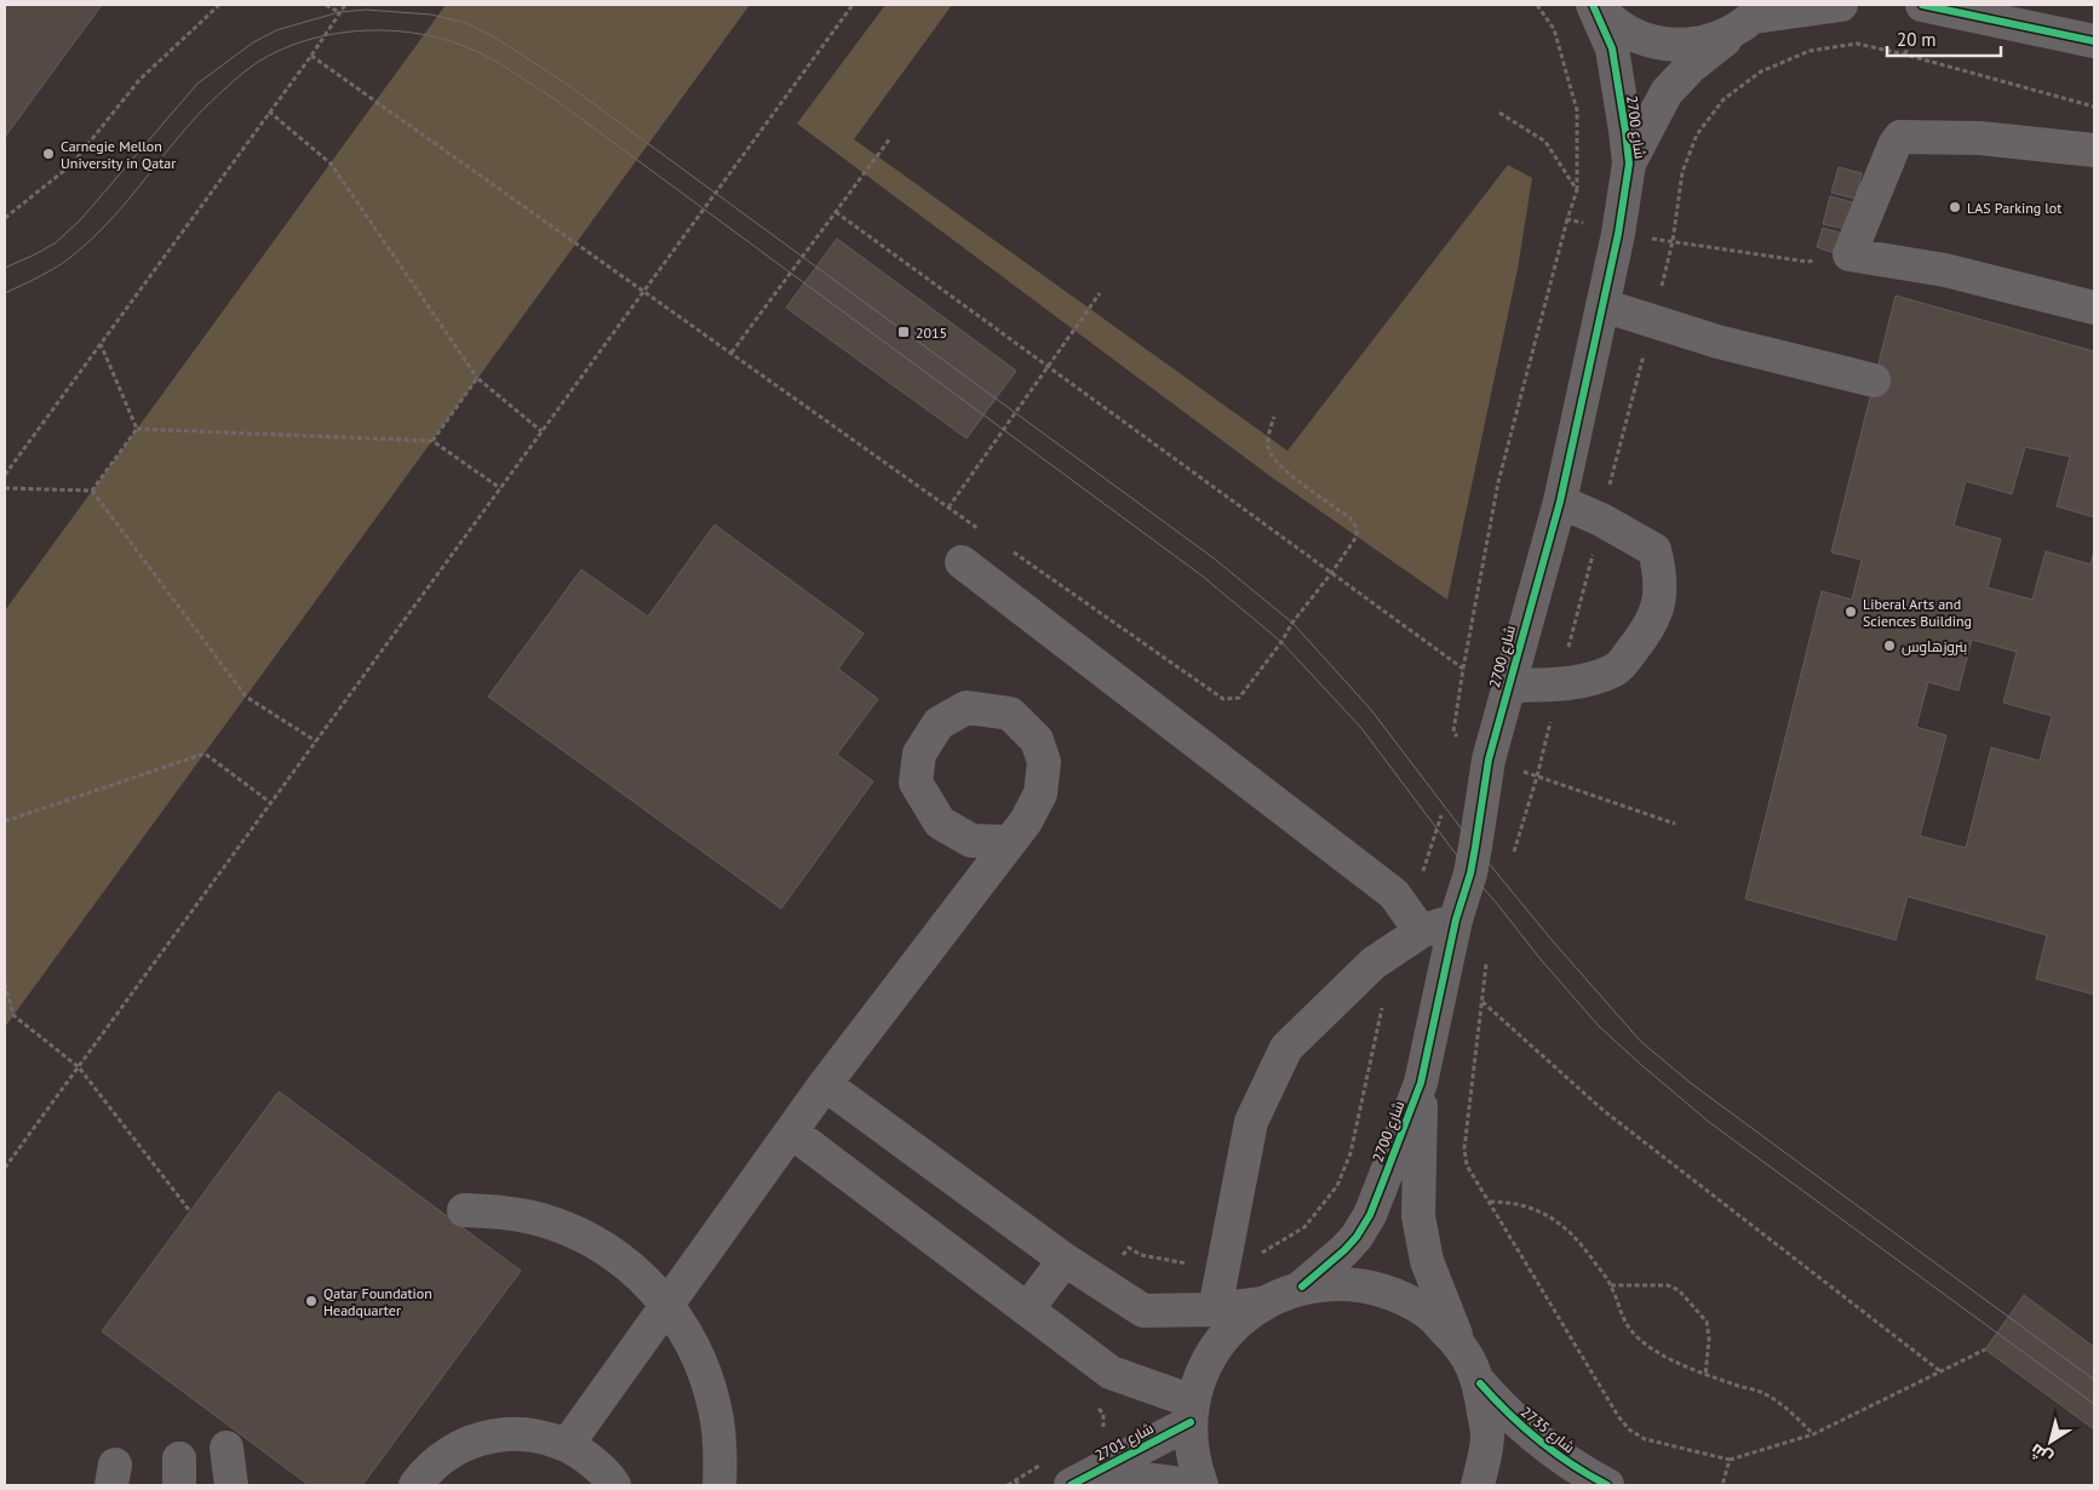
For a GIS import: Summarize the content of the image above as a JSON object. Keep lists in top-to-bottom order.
{
  "streets": {
    "street": ["شارع 2700", "شارع 2735", "شارع 2701"]
  },
  "places": {
    "other": [
      "Carnegie Mellon University in Qatar",
      "LAS Parking lot",
      "Liberal Arts and Sciences Building",
      "بنروزهاوس",
      "Qatar Foundation Headquarter"
    ],
    "transit": ["2015"]
  },
  "scale_bar": "20 m",
  "north": "bottom left"
}
